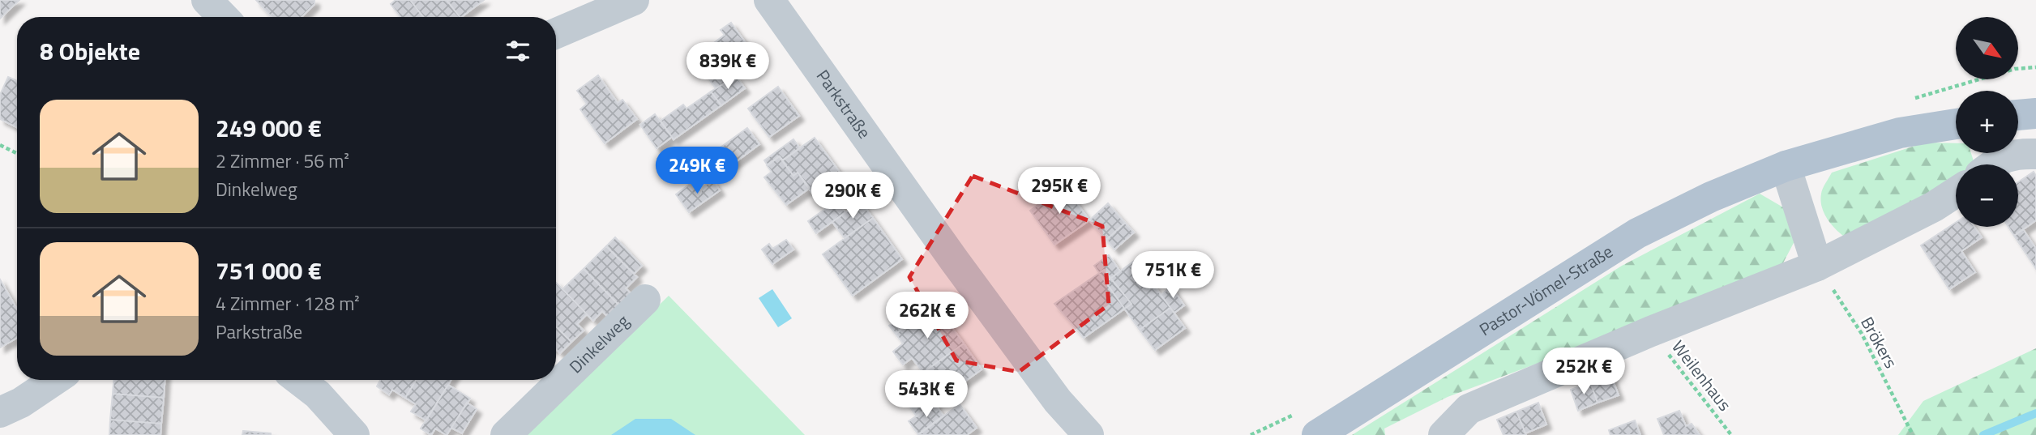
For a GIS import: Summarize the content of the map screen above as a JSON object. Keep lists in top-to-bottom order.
{
  "streets": {
    "main road": ["Pastor-Vömel-Straße"],
    "street": ["Parkstraße", "Dinkelweg"],
    "path": ["Brökers", "Weilenhaus"]
  },
  "north": "bottom right",
  "page": {
    "map_buttons": ["+", "−"],
    "heading": "8 Objekte",
    "price": [
      "839K €",
      "249K €",
      "295K €",
      "290K €",
      "751K €",
      "262K €",
      "252K €",
      "543K €"
    ],
    "list": [
      {
        "name": "249 000 €",
        "note": "2 Zimmer · 56 m² · Dinkelweg"
      },
      {
        "name": "751 000 €",
        "note": "4 Zimmer · 128 m² · Parkstraße"
      }
    ]
  }
}
